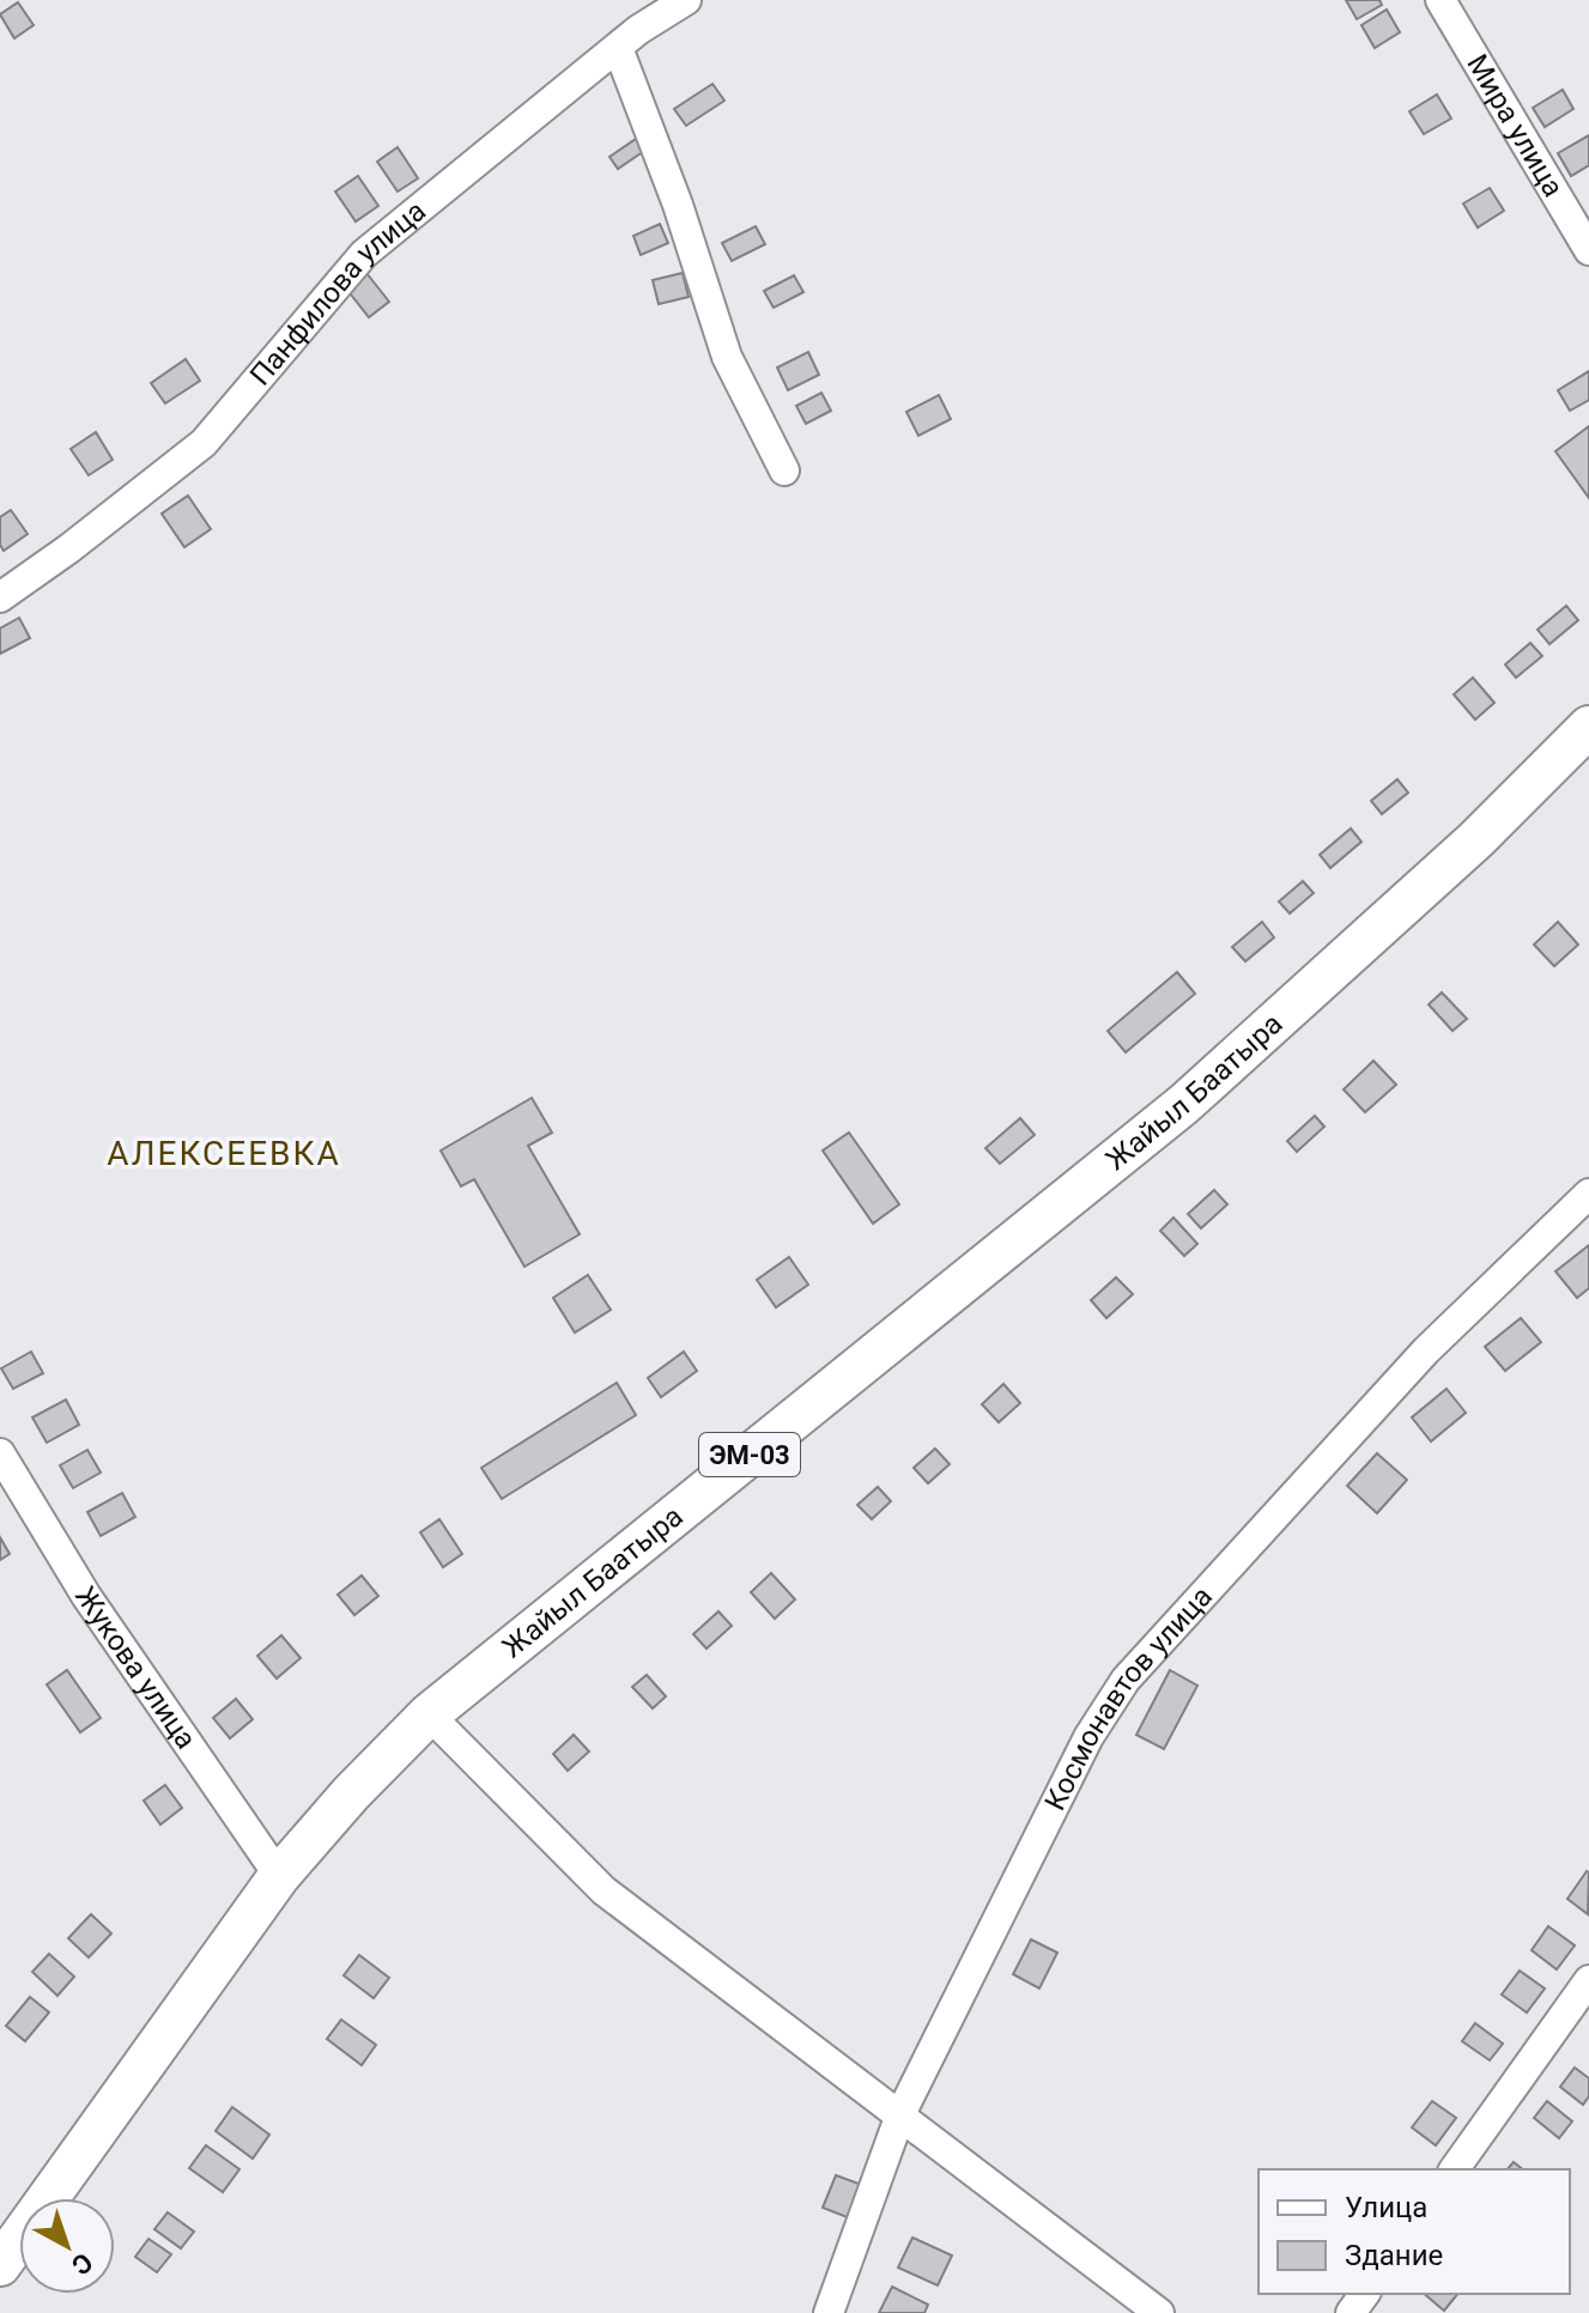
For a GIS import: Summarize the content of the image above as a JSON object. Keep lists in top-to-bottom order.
{
  "streets": {
    "highway": ["Жайыл Баатыра", "ЭМ-03"],
    "street": [
      "Мира улица",
      "Панфилова улица",
      "Жукова улица",
      "Космонавтов улица"
    ]
  },
  "crossings": [
    ["Жайыл Баатыра", "Жукова улица"]
  ],
  "districts": ["АЛЕКСЕЕВКА"],
  "legend": ["Улица", "Здание"],
  "north": "bottom right"
}
